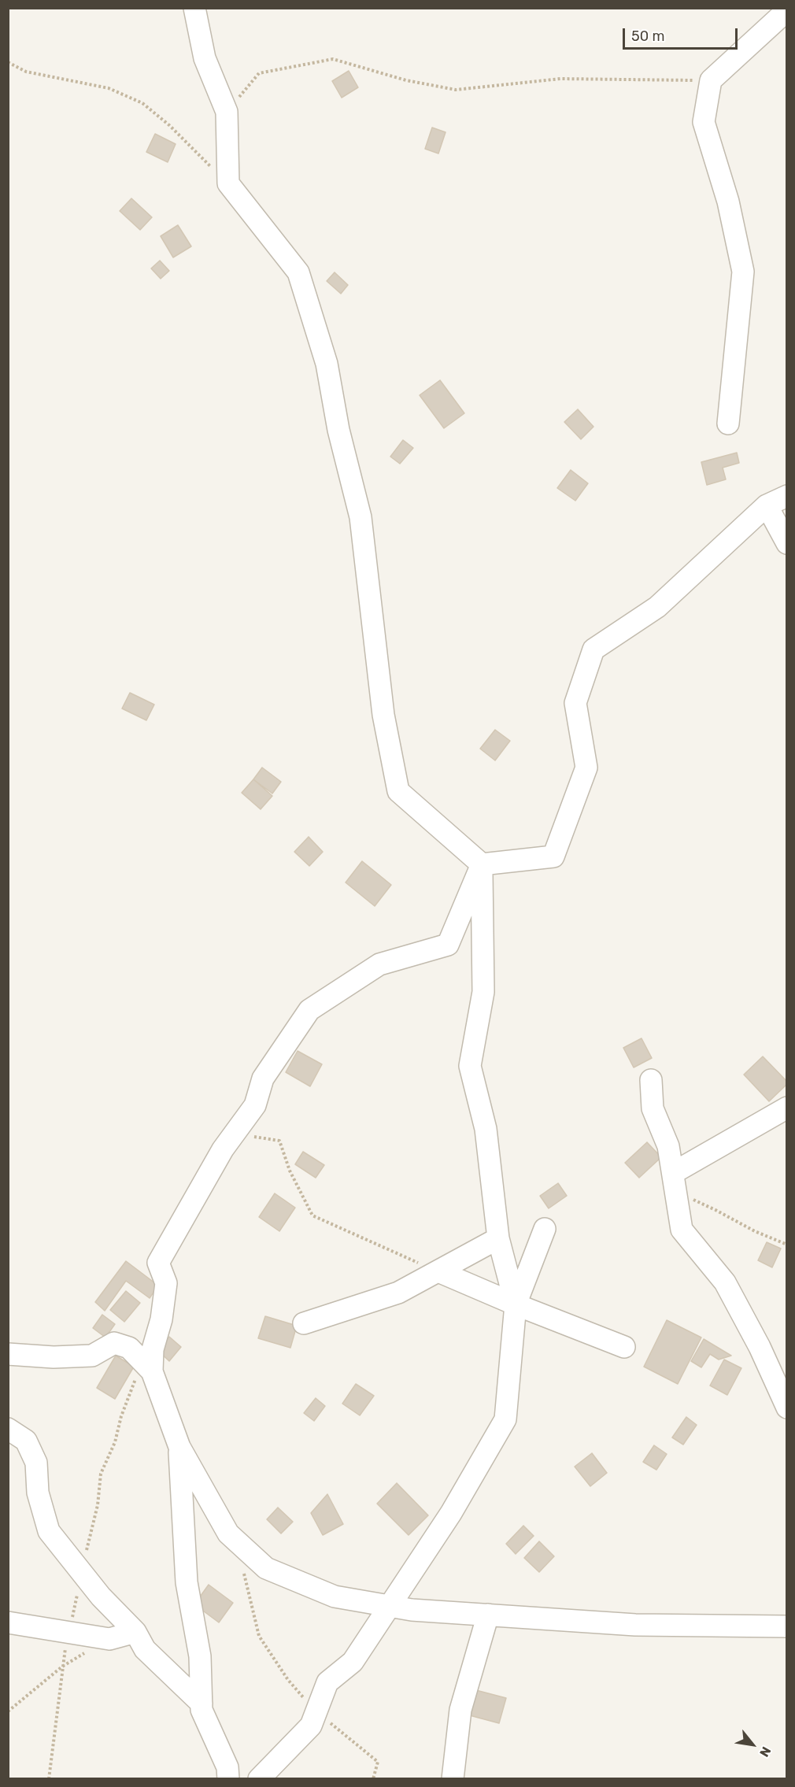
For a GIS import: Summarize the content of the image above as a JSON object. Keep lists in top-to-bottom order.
{
  "scale_bar": "50 m",
  "north": "bottom right"
}
